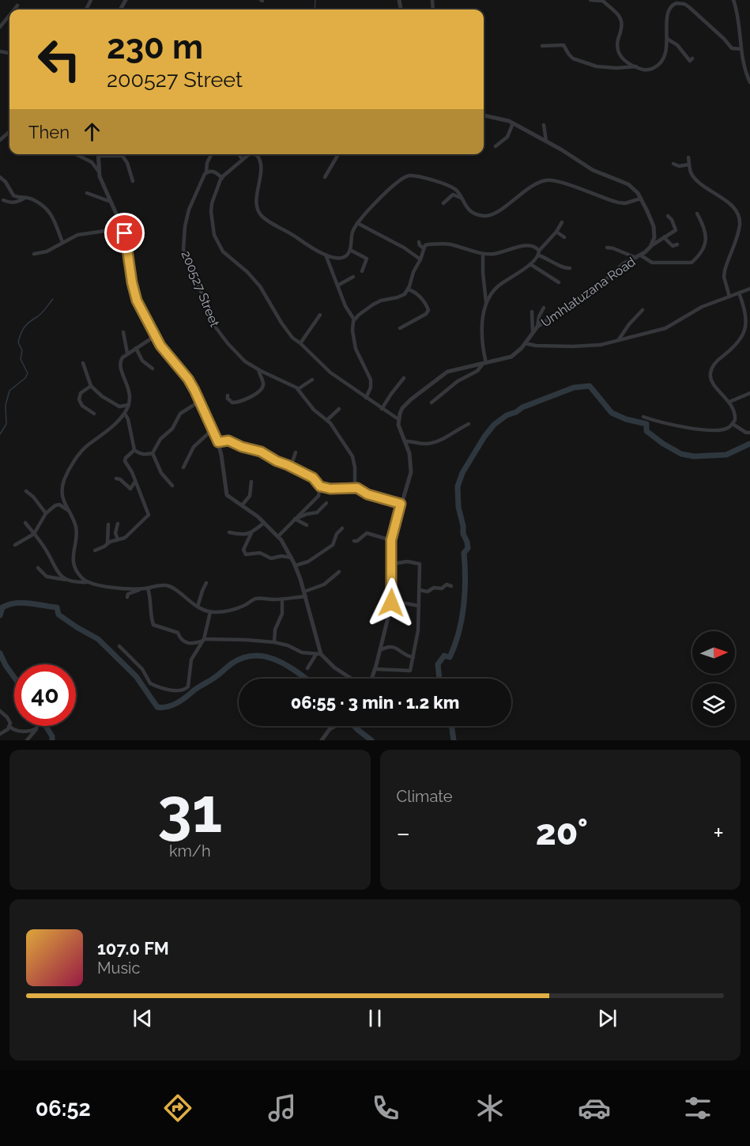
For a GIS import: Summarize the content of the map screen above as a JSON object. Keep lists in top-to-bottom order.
{
  "streets": {
    "street": ["200527 Street", "Umhlatuzana Road"]
  },
  "north": "right",
  "page": {
    "turn": ["230 m", "200527 Street"],
    "then": "Then",
    "limit": "40",
    "trip": "06:55 · 3 min · 1.2 km",
    "tile": [
      ["31", "km/h"],
      "Climate"
    ],
    "heat": ["−", "20°", "+"],
    "song": ["107.0 FM", "Music"],
    "tabs": "06:52"
  }
}
